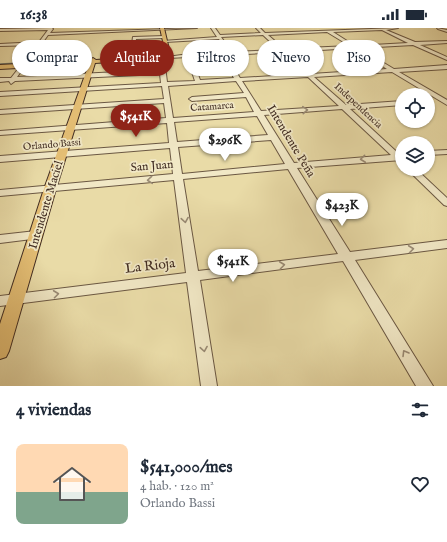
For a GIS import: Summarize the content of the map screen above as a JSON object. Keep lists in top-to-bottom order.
{
  "streets": {
    "main road": ["Intendente Maciel"],
    "street": [
      "Independencia",
      "Catamarca",
      "Intendente Peña",
      "Orlando Bassi",
      "San Juan",
      "La Rioja"
    ]
  },
  "crossings": [
    ["Independencia", "Catamarca"],
    ["Catamarca", "Intendente Peña"],
    ["Catamarca", "Intendente Maciel"],
    ["Intendente Peña", "Orlando Bassi"],
    ["Intendente Peña", "San Juan"],
    ["Intendente Peña", "La Rioja"],
    ["Orlando Bassi", "Intendente Maciel"],
    ["San Juan", "Intendente Maciel"],
    ["Intendente Maciel", "La Rioja"]
  ],
  "one_way": ["Intendente Peña", "La Rioja"],
  "page": {
    "status": "16:38",
    "chip": [
      "Comprar",
      "Alquilar",
      "Filtros",
      "Nuevo",
      "Piso"
    ],
    "price": [
      "$541K",
      "$296K",
      "$423K",
      "$541K"
    ],
    "heading": "4 viviendas",
    "list": [
      {
        "name": "$541,000/mes",
        "note": "4 hab. · 120 m² · Orlando Bassi"
      }
    ]
  }
}
